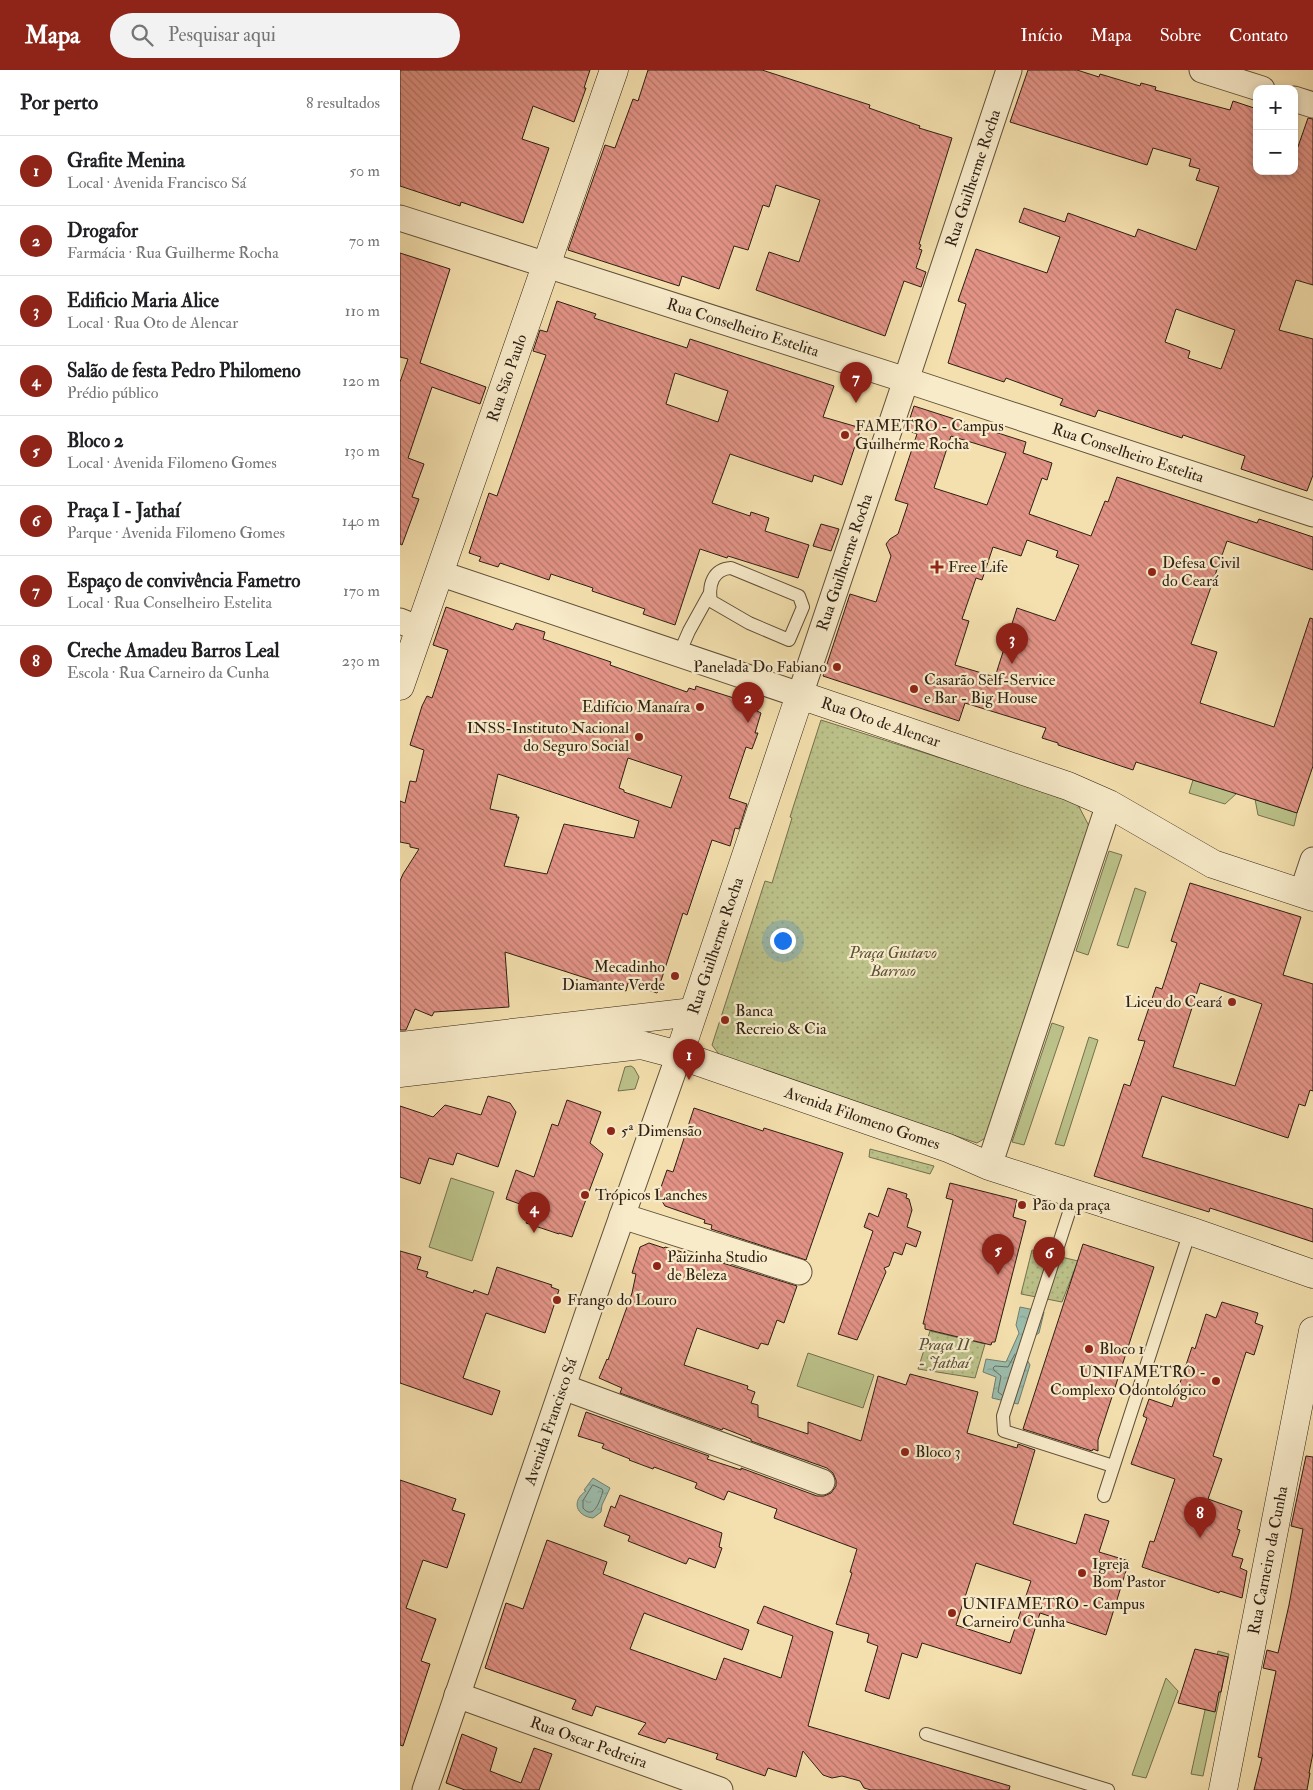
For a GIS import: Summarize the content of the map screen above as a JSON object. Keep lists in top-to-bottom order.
{
  "streets": {
    "street": [
      "Rua Guilherme Rocha",
      "Rua Conselheiro Estelita",
      "Rua São Paulo",
      "Rua Oto de Alencar",
      "Avenida Filomeno Gomes",
      "Avenida Francisco Sá",
      "Rua Carneiro da Cunha",
      "Rua Oscar Pedreira"
    ]
  },
  "crossings": [
    ["Rua Guilherme Rocha", "Rua Conselheiro Estelita"],
    ["Rua Guilherme Rocha", "Rua Oto de Alencar"],
    ["Rua Guilherme Rocha", "Avenida Filomeno Gomes"],
    ["Rua Guilherme Rocha", "Avenida Francisco Sá"],
    ["Rua Conselheiro Estelita", "Rua São Paulo"],
    ["Rua São Paulo", "Rua Oto de Alencar"],
    ["Avenida Filomeno Gomes", "Avenida Francisco Sá"],
    ["Avenida Francisco Sá", "Rua Oscar Pedreira"]
  ],
  "parks": ["Praça Gustavo Barroso", "Praça II - Jathaí"],
  "places": {
    "other": [
      "FAMETRO - Campus Guilherme Rocha",
      "Defesa Civil do Ceará",
      "Panelada Do Fabiano",
      "Casarão Self-Service e Bar - Big House",
      "Edifício Manaíra",
      "INSS-Instituto Nacional do Seguro Social",
      "Mecadinho Diamante Verde",
      "Liceu do Ceará",
      "Banca Recreio & Cia",
      "5ª Dimensão",
      "Trópicos Lanches",
      "Pão da praça",
      "Paizinha Studio de Beleza",
      "Frango do Louro",
      "Bloco 1",
      "UNIFAMETRO - Complexo Odontológico",
      "Bloco 3",
      "Igreja Bom Pastor",
      "UNIFAMETRO - Campus Carneiro Cunha"
    ],
    "health": ["Free Life"]
  },
  "page": {
    "header": "Mapa",
    "search": "Pesquisar aqui",
    "nav": [
      "Início",
      "Mapa",
      "Sobre",
      "Contato"
    ],
    "heading": ["Por perto", "8 resultados"],
    "map_buttons": ["+", "−"],
    "list": [
      {
        "mark": "1",
        "name": "Grafite Menina",
        "note": "Local · Avenida Francisco Sá",
        "value": "50 m"
      },
      {
        "mark": "2",
        "name": "Drogafor",
        "note": "Farmácia · Rua Guilherme Rocha",
        "value": "70 m"
      },
      {
        "mark": "3",
        "name": "Edificio Maria Alice",
        "note": "Local · Rua Oto de Alencar",
        "value": "110 m"
      },
      {
        "mark": "4",
        "name": "Salão de festa Pedro Philomeno",
        "note": "Prédio público",
        "value": "120 m"
      },
      {
        "mark": "5",
        "name": "Bloco 2",
        "note": "Local · Avenida Filomeno Gomes",
        "value": "130 m"
      },
      {
        "mark": "6",
        "name": "Praça I - Jathaí",
        "note": "Parque · Avenida Filomeno Gomes",
        "value": "140 m"
      },
      {
        "mark": "7",
        "name": "Espaço de convivência Fametro",
        "note": "Local · Rua Conselheiro Estelita",
        "value": "170 m"
      },
      {
        "mark": "8",
        "name": "Creche Amadeu Barros Leal",
        "note": "Escola · Rua Carneiro da Cunha",
        "value": "230 m"
      }
    ],
    "pins": [
      "7",
      "3",
      "2",
      "1",
      "4",
      "5",
      "6",
      "8"
    ]
  }
}
